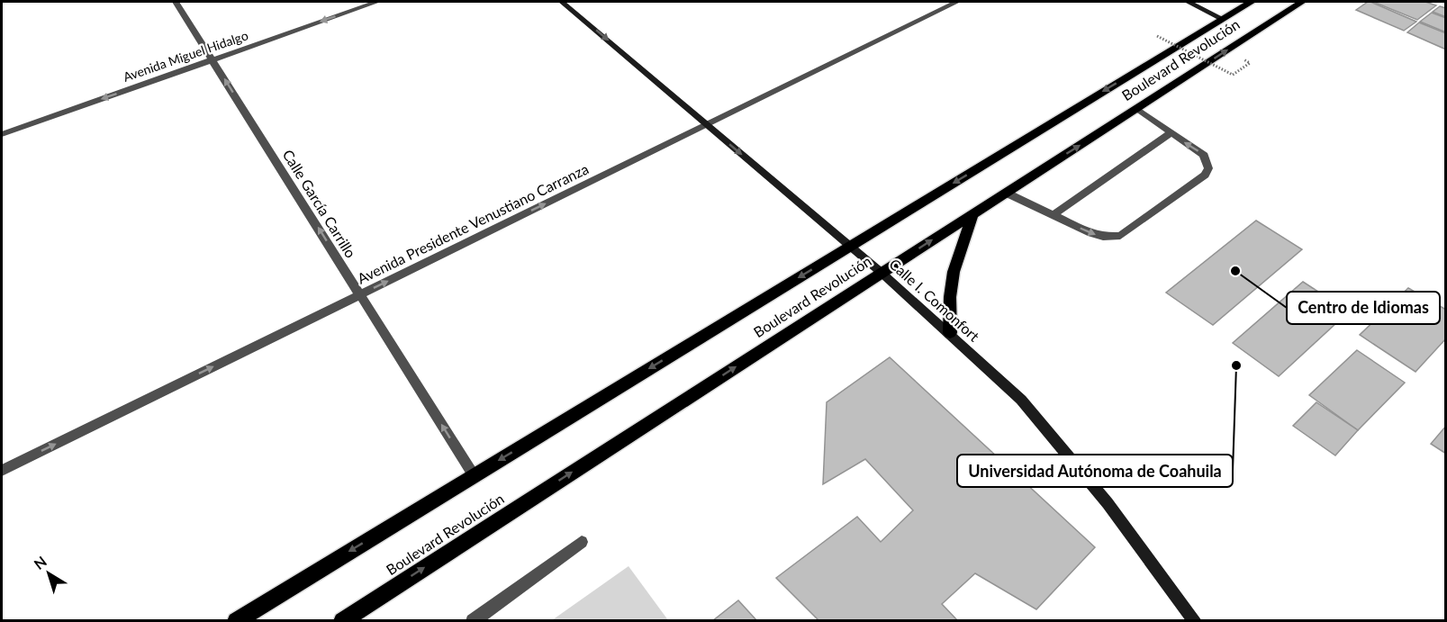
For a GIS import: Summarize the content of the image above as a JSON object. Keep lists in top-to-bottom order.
{
  "streets": {
    "main road": ["Boulevard Revolución", "Calle I. Comonfort"],
    "street": ["Avenida Miguel Hidalgo", "Calle García Carrillo", "Avenida Presidente Venustiano Carranza"]
  },
  "crossings": [
    ["Avenida Miguel Hidalgo", "Calle García Carrillo"],
    ["Boulevard Revolución", "Calle I. Comonfort"],
    ["Calle García Carrillo", "Avenida Presidente Venustiano Carranza"],
    ["Avenida Presidente Venustiano Carranza", "Calle I. Comonfort"]
  ],
  "one_way": [
    "Avenida Miguel Hidalgo",
    "Calle García Carrillo",
    "Avenida Presidente Venustiano Carranza",
    "Calle I. Comonfort"
  ],
  "places": ["Centro de Idiomas", "Universidad Autónoma de Coahuila"],
  "north": "top left"
}
